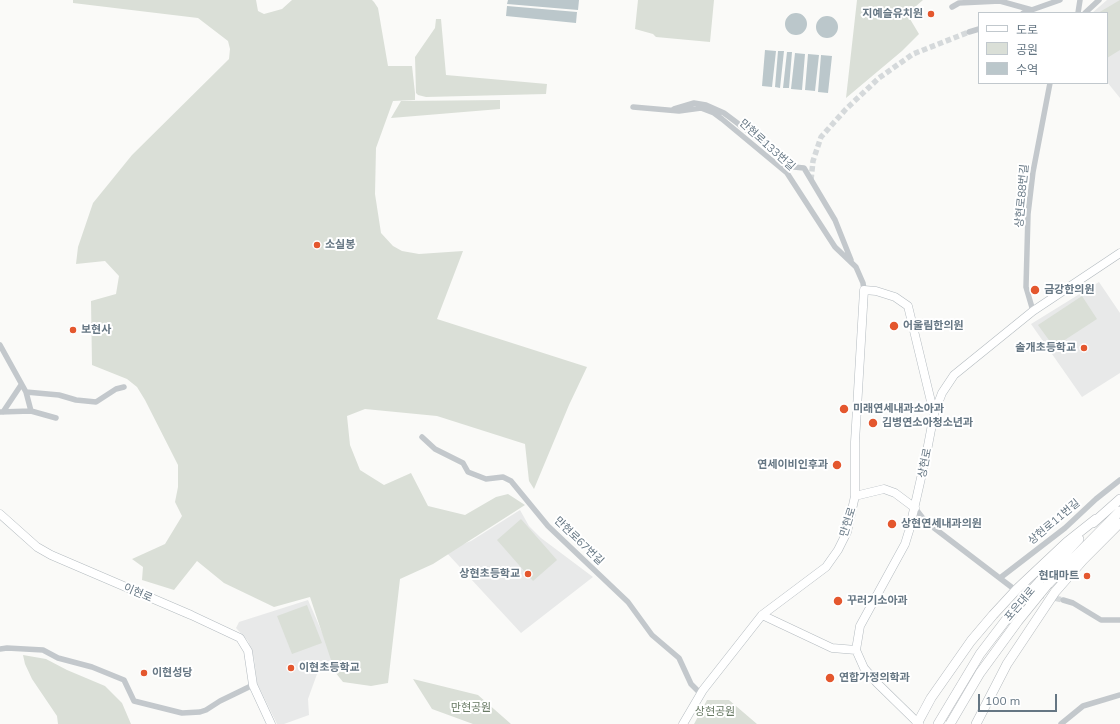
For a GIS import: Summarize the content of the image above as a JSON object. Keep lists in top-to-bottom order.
{
  "streets": {
    "main road": ["포은대로"],
    "street": [
      "만현로133번길",
      "상현로88번길",
      "상현로",
      "만현로",
      "상현로11번길",
      "만현로67번길",
      "이현로"
    ]
  },
  "crossings": [
    ["만현로133번길", "만현로"],
    ["상현로88번길", "상현로"],
    ["만현로", "만현로67번길"]
  ],
  "parks": ["만현공원", "상현공원"],
  "places": [
    "지예슬유치원",
    "소실봉",
    "금강한의원",
    "어울림한의원",
    "보현사",
    "솔개초등학교",
    "미래연세내과소아과",
    "김병연소아청소년과",
    "연세이비인후과",
    "상현연세내과의원",
    "상현초등학교",
    "현대마트",
    "꾸러기소아과",
    "이현초등학교",
    "이현성당",
    "연합가정의학과"
  ],
  "legend": ["도로", "공원", "수역"],
  "scale_bar": "100 m"
}
